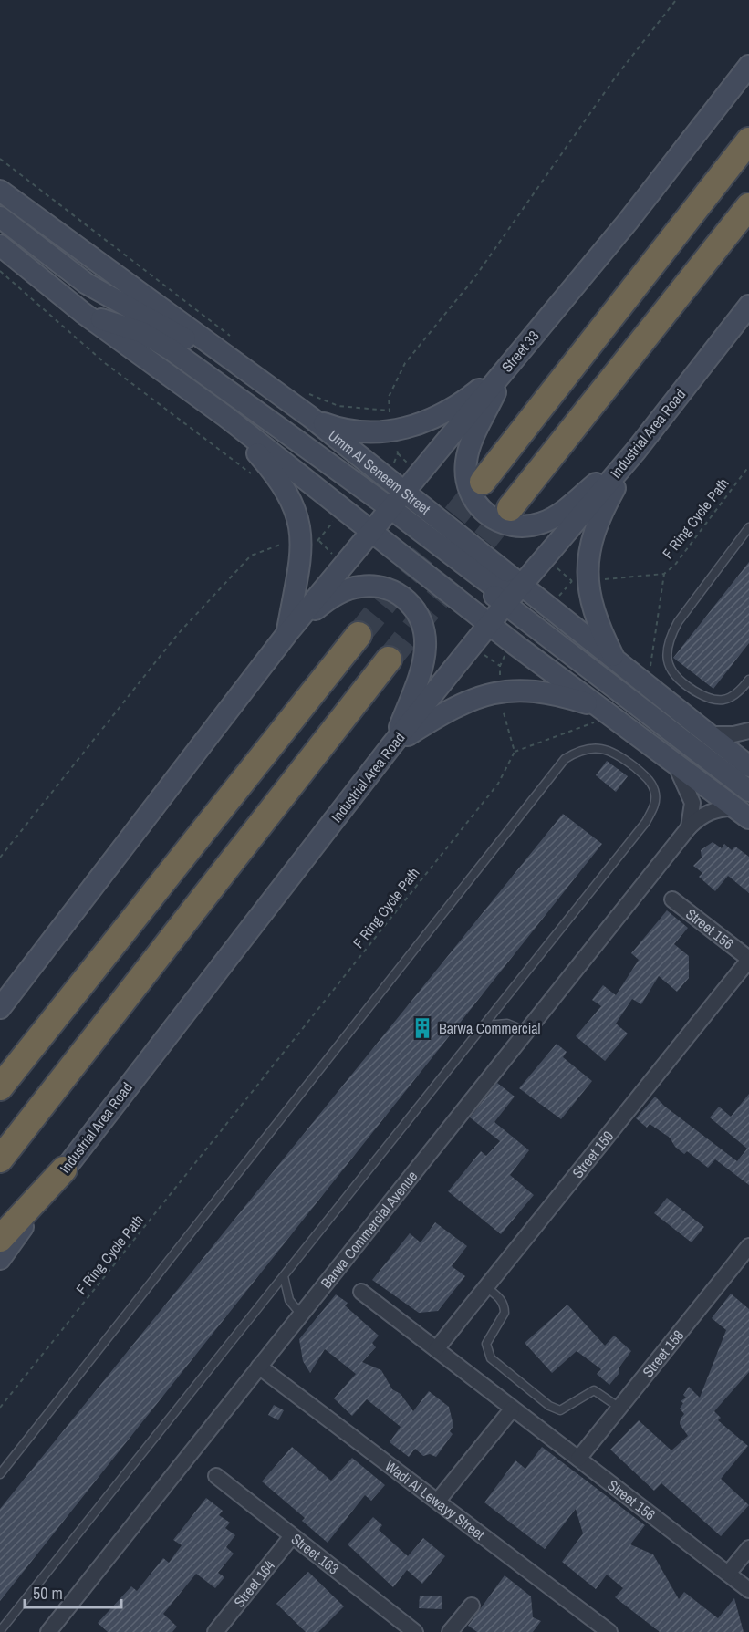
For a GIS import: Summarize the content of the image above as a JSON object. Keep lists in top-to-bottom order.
{
  "streets": {
    "main road": ["Street 33", "Industrial Area Road", "Umm Al Seneem Street"],
    "street": [
      "Street 156",
      "Street 159",
      "Barwa Commercial Avenue",
      "Street 158",
      "Wadi Al Lewayy Street",
      "Street 163",
      "Street 164"
    ],
    "path": ["F Ring Cycle Path"]
  },
  "crossings": [
    ["Street 33", "Umm Al Seneem Street"],
    ["Industrial Area Road", "Umm Al Seneem Street"],
    ["Street 156", "Street 159"],
    ["Street 156", "Street 158"],
    ["Barwa Commercial Avenue", "Wadi Al Lewayy Street"],
    ["Street 163", "Street 164"]
  ],
  "places": {
    "building": ["Barwa Commercial"]
  },
  "scale_bar": "50 m"
}
